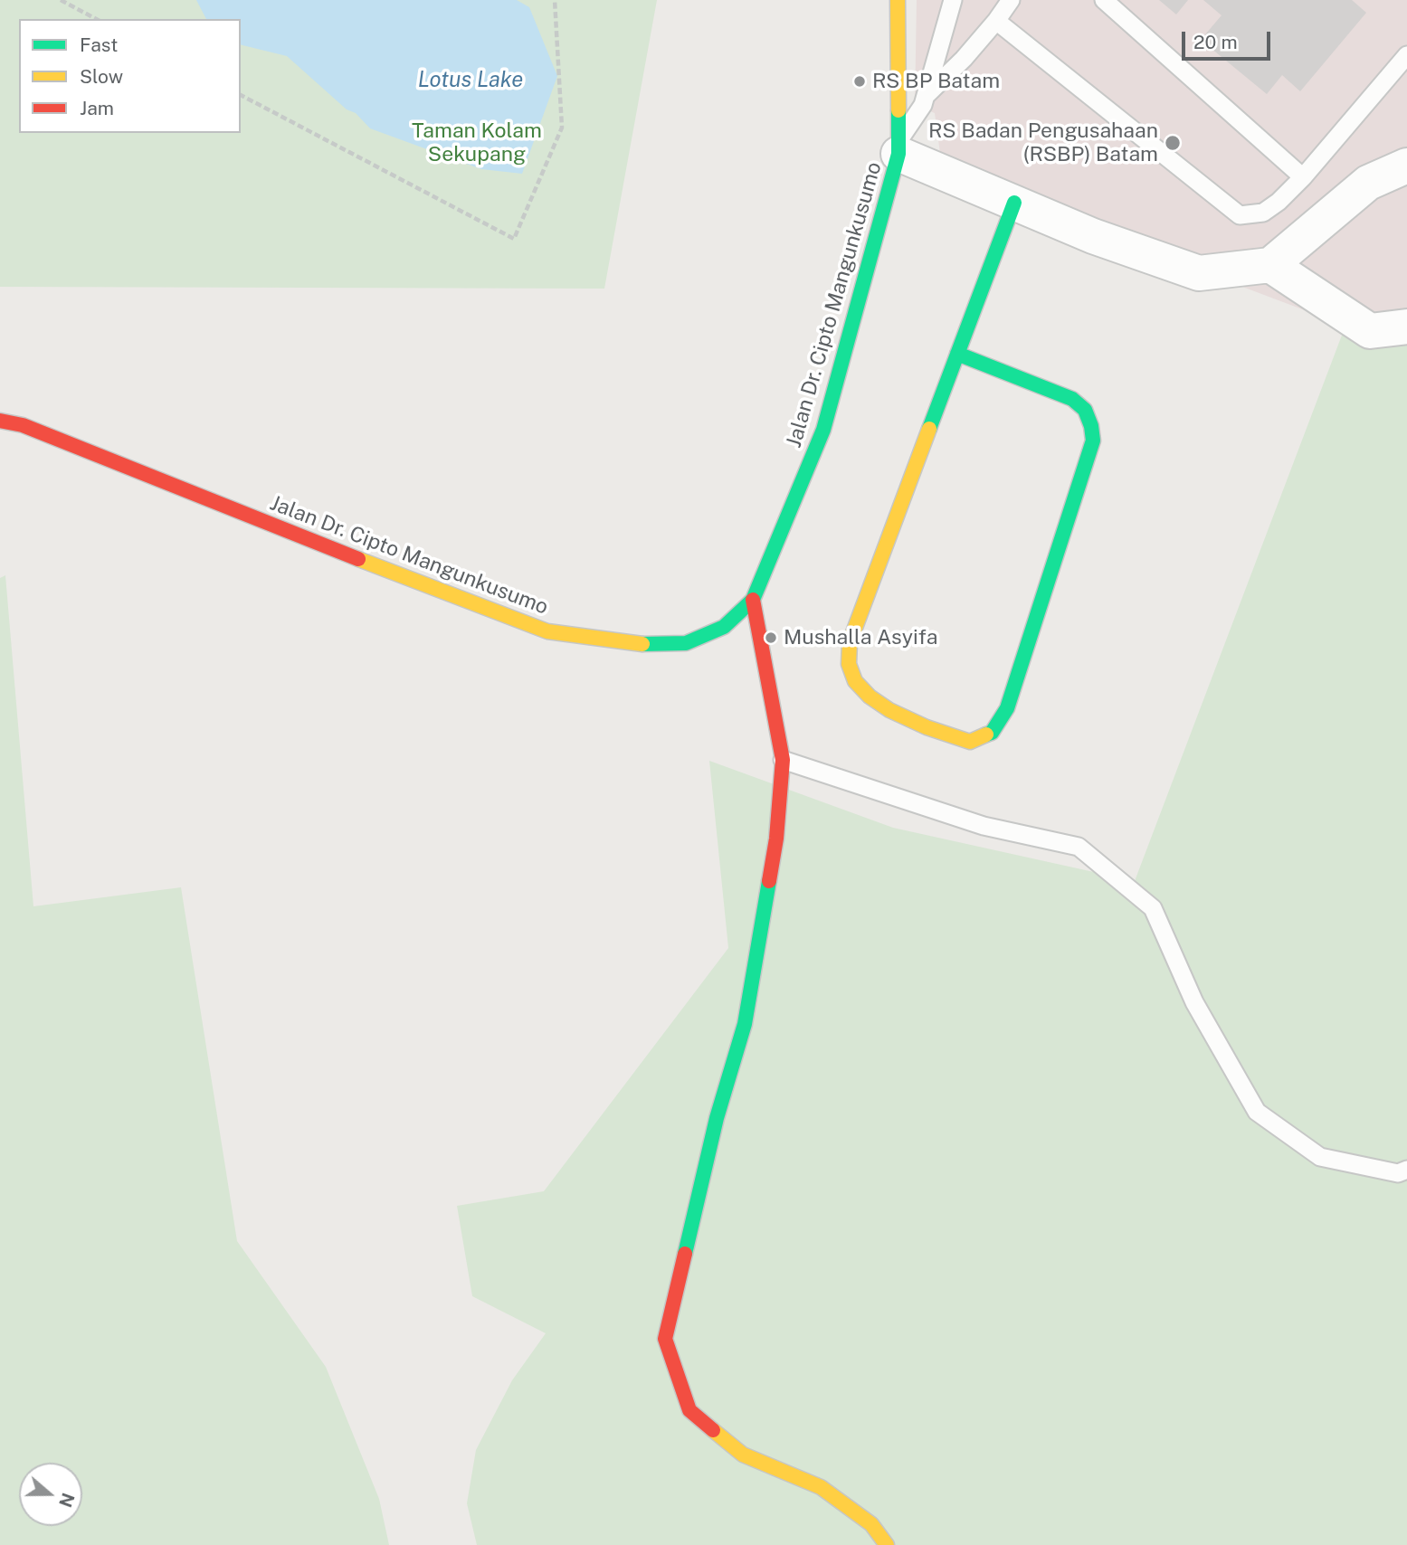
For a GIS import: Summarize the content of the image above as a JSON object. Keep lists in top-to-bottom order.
{
  "streets": {
    "street": ["Jalan Dr. Cipto Mangunkusumo"]
  },
  "water": ["Lotus Lake"],
  "parks": ["Taman Kolam Sekupang"],
  "places": ["RS BP Batam", "RS Badan Pengusahaan (RSBP) Batam", "Mushalla Asyifa"],
  "legend": ["Fast", "Slow", "Jam"],
  "scale_bar": "20 m",
  "north": "right"
}
